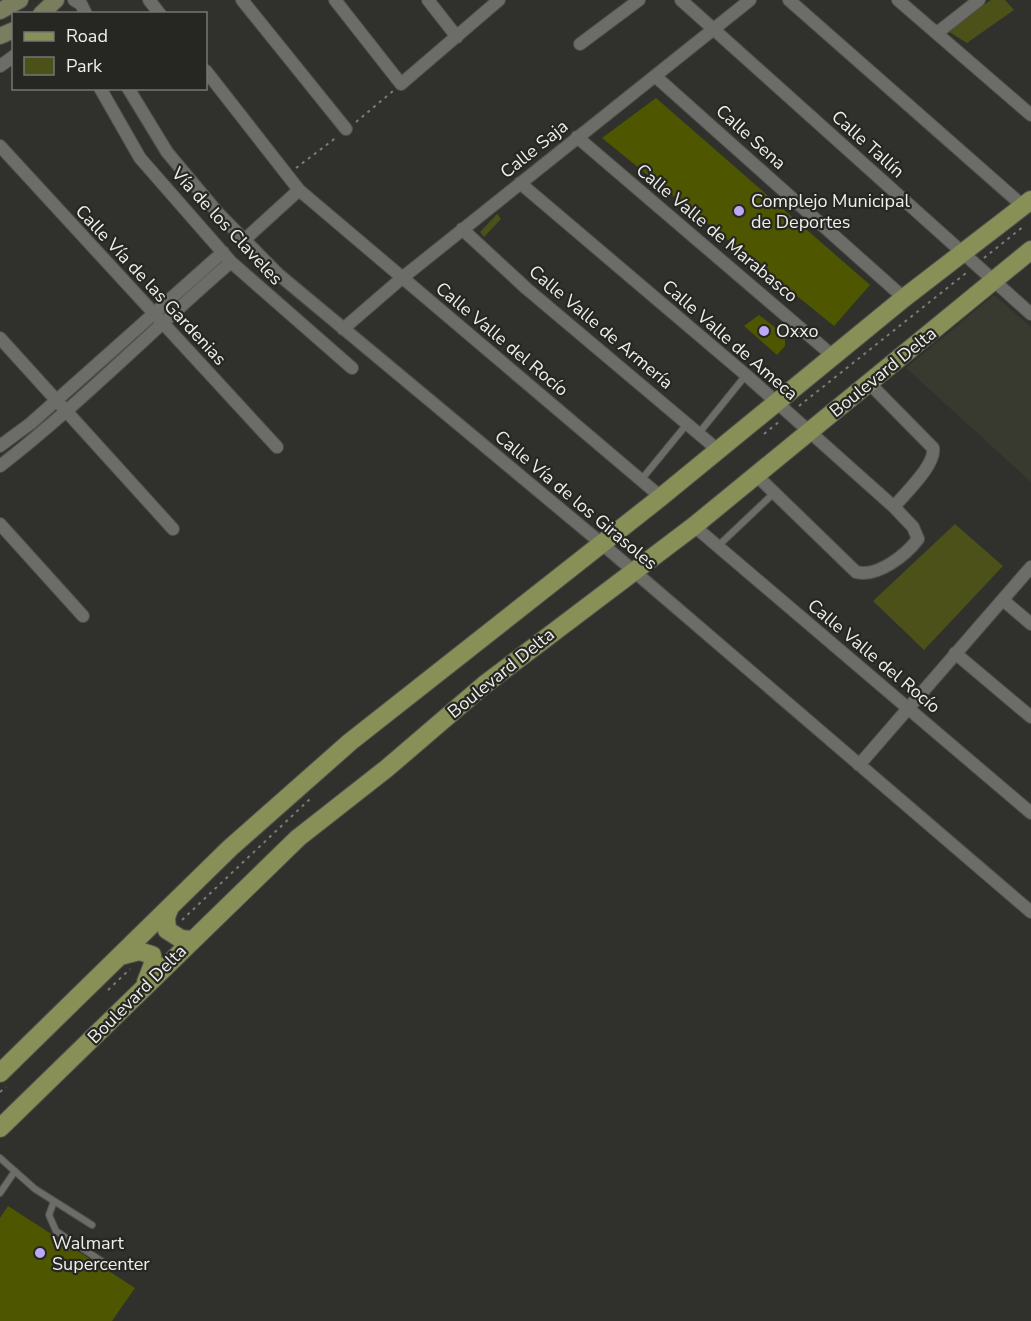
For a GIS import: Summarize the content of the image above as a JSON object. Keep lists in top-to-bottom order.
{
  "streets": {
    "main road": ["Boulevard Delta"],
    "street": [
      "Calle Sena",
      "Calle Tallín",
      "Calle Saja",
      "Vía de los Claveles",
      "Calle Valle de Marabasco",
      "Calle Vía de las Gardenias",
      "Calle Valle de Armería",
      "Calle Valle del Rocío",
      "Calle Valle de Ameca",
      "Calle Vía de los Girasoles"
    ]
  },
  "crossings": [
    ["Calle Sena", "Calle Saja"],
    ["Calle Tallín", "Calle Saja"],
    ["Calle Tallín", "Boulevard Delta"],
    ["Calle Saja", "Calle Valle de Marabasco"],
    ["Calle Saja", "Calle Valle de Armería"],
    ["Calle Saja", "Calle Valle del Rocío"],
    ["Calle Saja", "Calle Valle de Ameca"],
    ["Calle Saja", "Calle Vía de los Girasoles"],
    ["Calle Valle del Rocío", "Boulevard Delta"],
    ["Calle Valle de Ameca", "Boulevard Delta"],
    ["Boulevard Delta", "Calle Vía de los Girasoles"]
  ],
  "places": ["Complejo Municipal de Deportes", "Oxxo", "Walmart Supercenter"],
  "legend": ["Road", "Park"]
}
